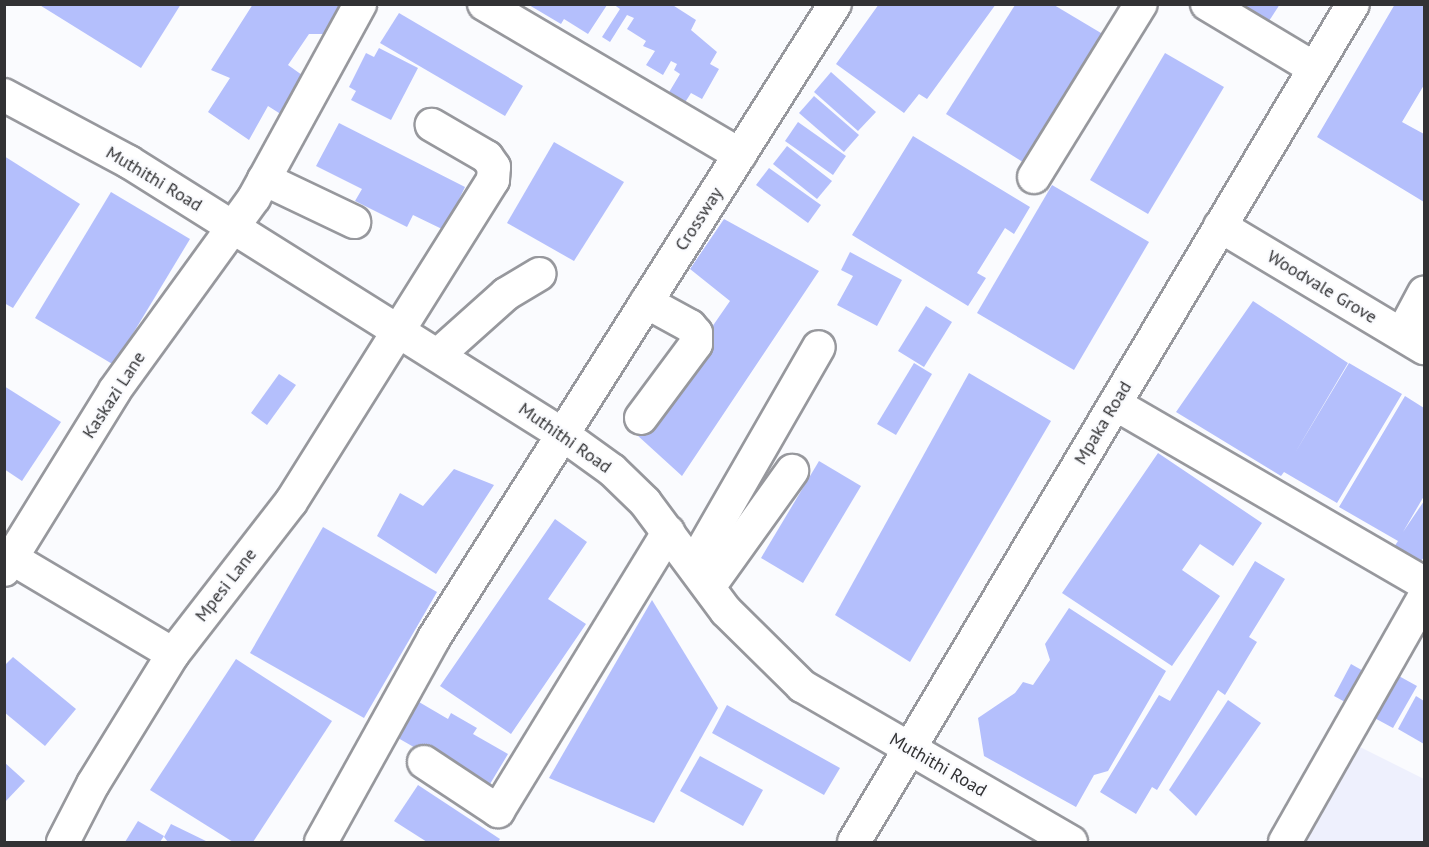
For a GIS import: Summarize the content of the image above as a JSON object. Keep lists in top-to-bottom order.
{
  "streets": {
    "street": [
      "Muthithi Road",
      "Crossway",
      "Woodvale Grove",
      "Kaskazi Lane",
      "Mpaka Road",
      "Mpesi Lane"
    ]
  },
  "crossings": [
    ["Muthithi Road", "Crossway"],
    ["Muthithi Road", "Kaskazi Lane"],
    ["Muthithi Road", "Mpaka Road"],
    ["Muthithi Road", "Mpesi Lane"],
    ["Woodvale Grove", "Mpaka Road"]
  ]
}
